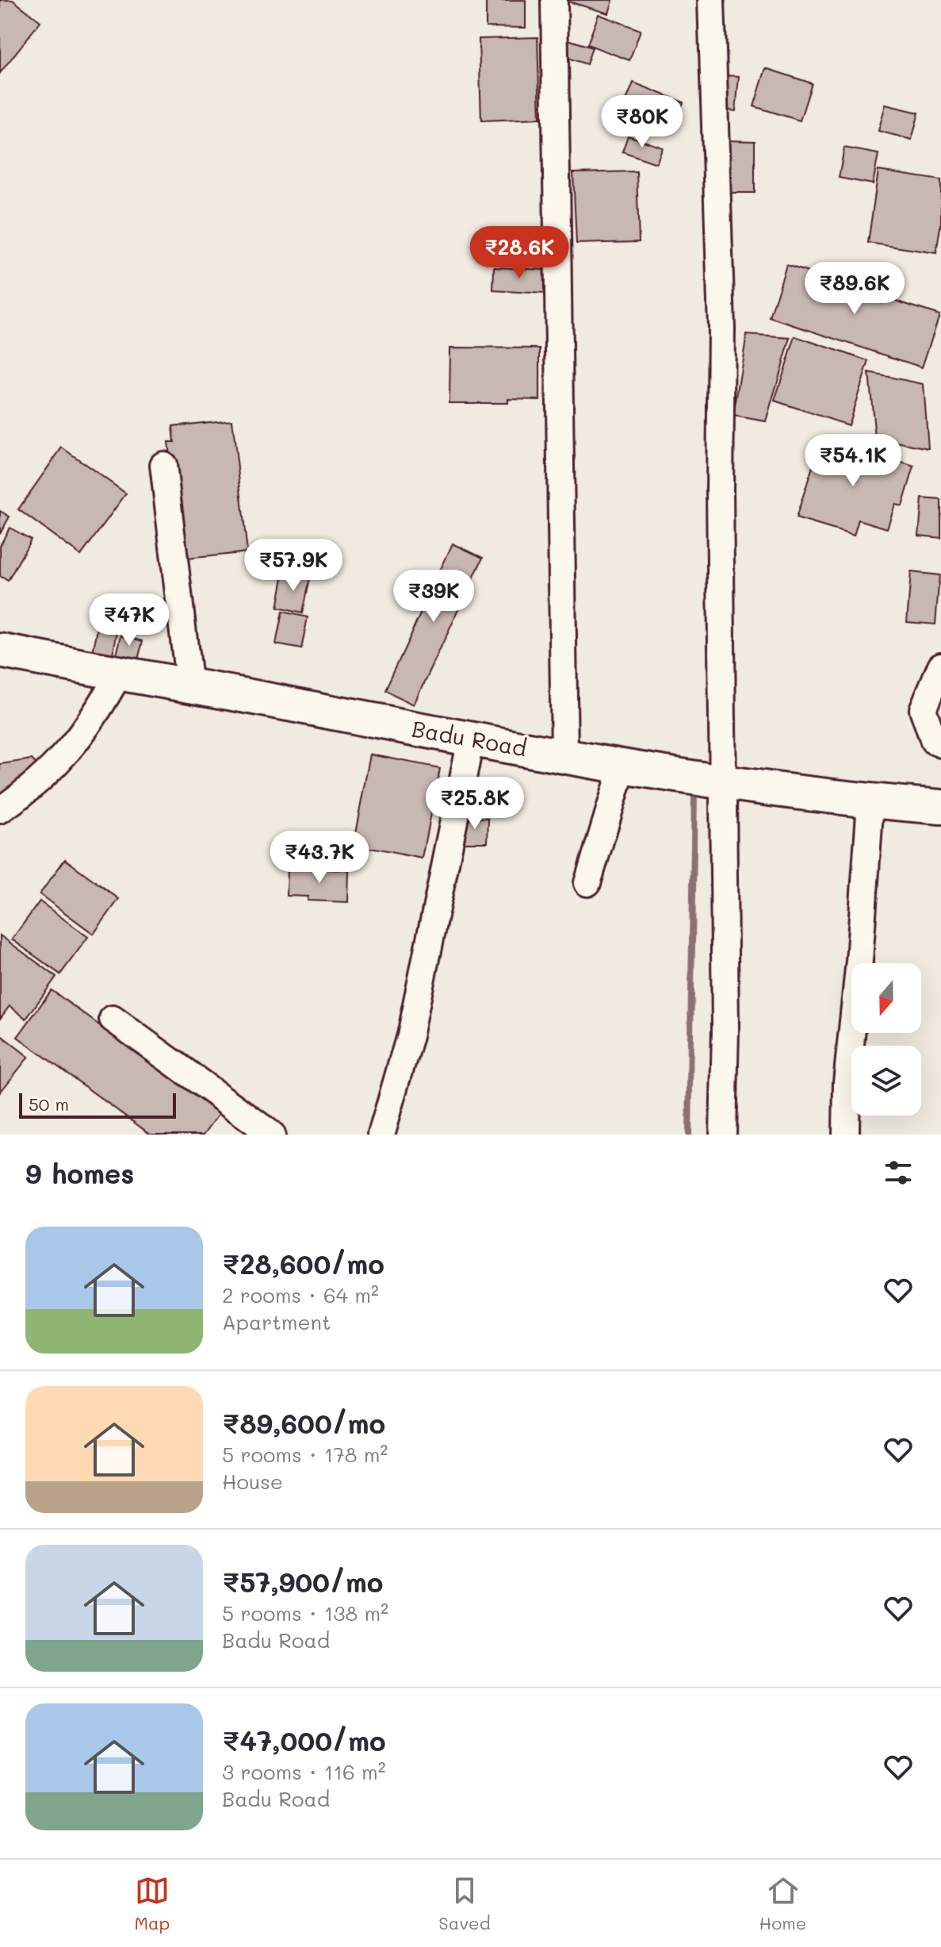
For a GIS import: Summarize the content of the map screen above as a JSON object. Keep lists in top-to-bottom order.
{
  "streets": {
    "main road": ["Badu Road"]
  },
  "scale_bar": "50 m",
  "north": "bottom",
  "page": {
    "price": [
      "₹80K",
      "₹28.6K",
      "₹89.6K",
      "₹54.1K",
      "₹57.9K",
      "₹39K",
      "₹47K",
      "₹25.8K",
      "₹43.7K"
    ],
    "scale": "50 m",
    "heading": "9 homes",
    "list": [
      {
        "name": "₹28,600/mo",
        "note": "2 rooms · 64 m² · Apartment"
      },
      {
        "name": "₹89,600/mo",
        "note": "5 rooms · 178 m² · House"
      },
      {
        "name": "₹57,900/mo",
        "note": "5 rooms · 138 m² · Badu Road"
      },
      {
        "name": "₹47,000/mo",
        "note": "3 rooms · 116 m² · Badu Road"
      }
    ],
    "tabs": ["Map", "Saved", "Home"]
  }
}
